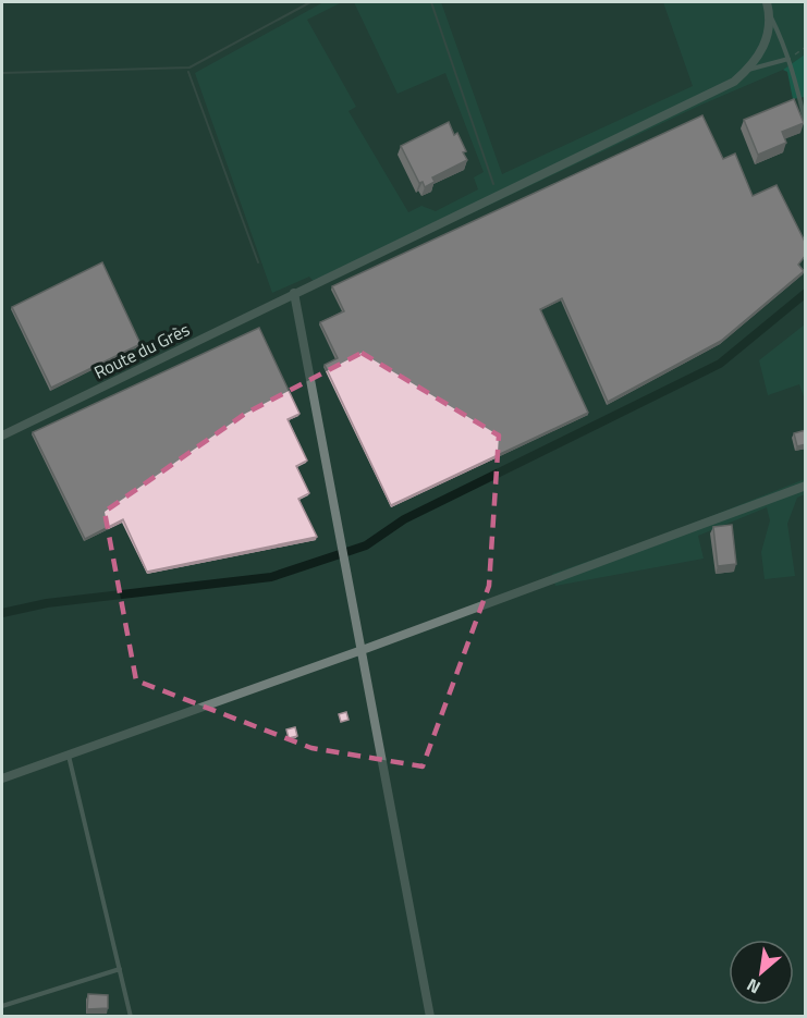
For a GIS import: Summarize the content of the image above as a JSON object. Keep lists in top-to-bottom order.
{
  "streets": {
    "street": ["Route du Grès"]
  },
  "north": "bottom left"
}
